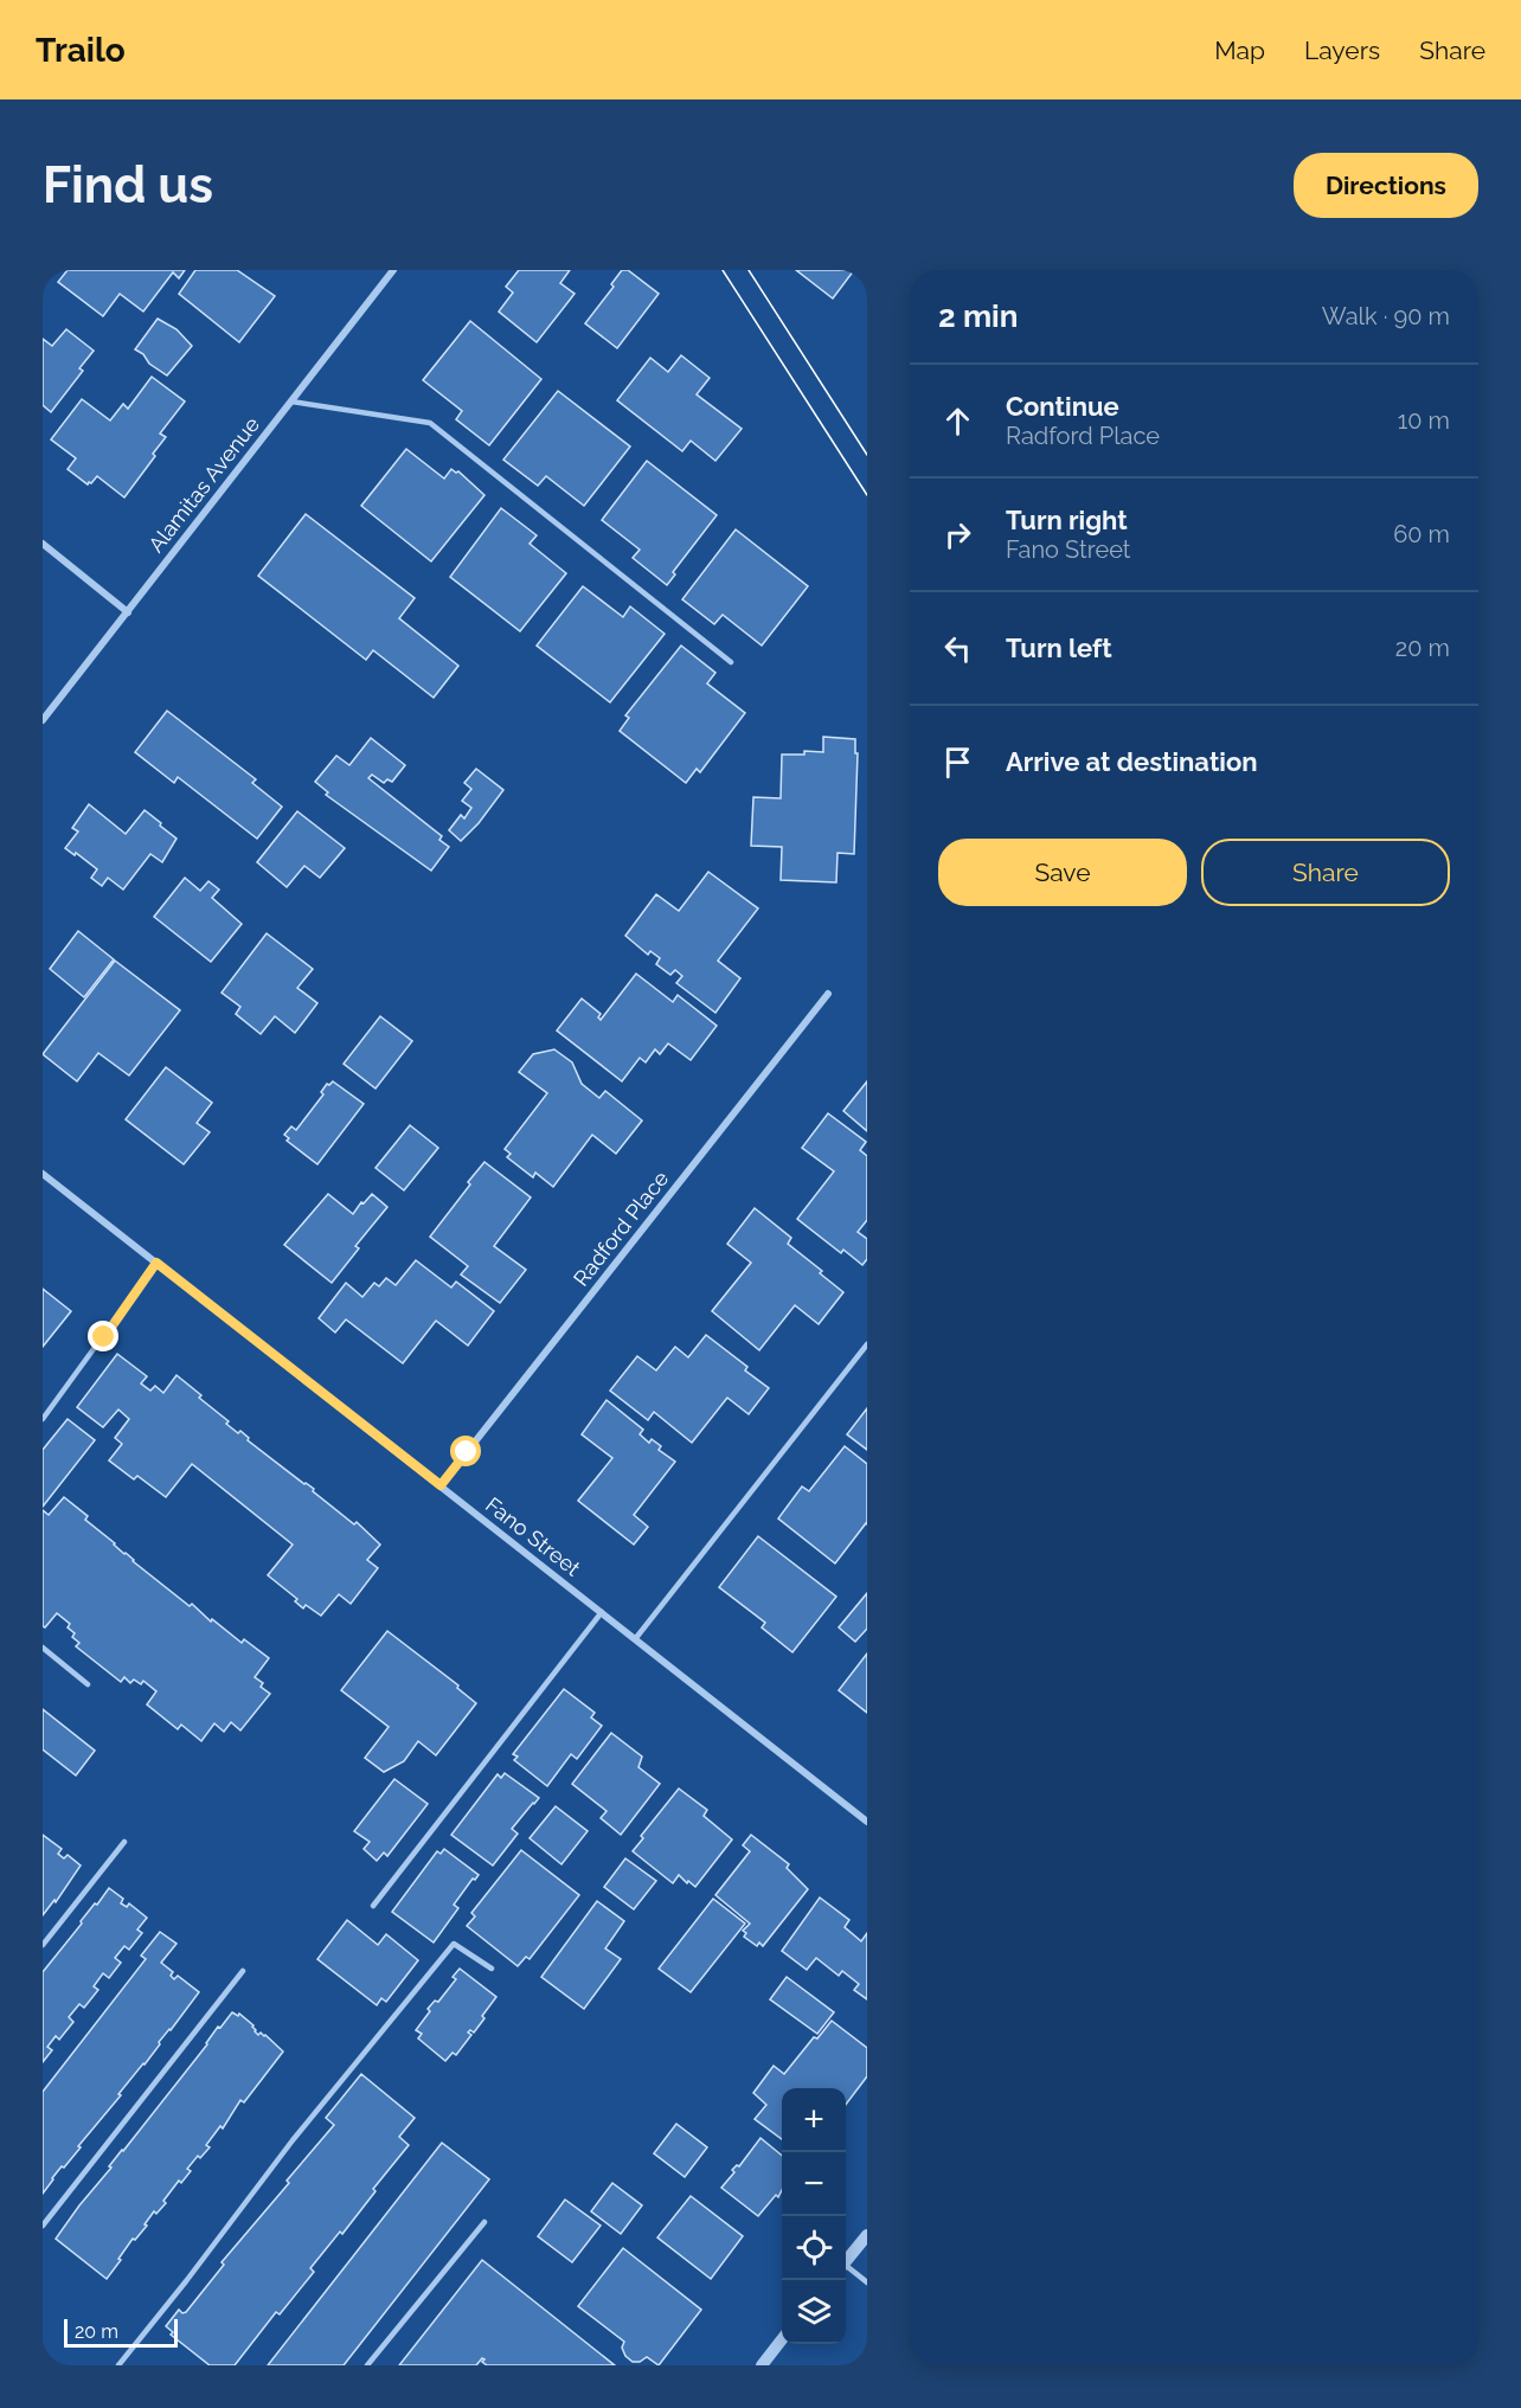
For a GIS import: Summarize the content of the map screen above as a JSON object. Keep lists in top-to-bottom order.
{
  "streets": {
    "street": ["Alamitas Avenue", "Radford Place", "Fano Street"]
  },
  "crossings": [
    ["Radford Place", "Fano Street"]
  ],
  "scale_bar": "20 m",
  "page": {
    "header": "Trailo",
    "nav": ["Map", "Layers", "Share"],
    "buttons": [
      "Directions",
      ["Save", "Share"]
    ],
    "title": "Find us",
    "heading": ["2 min", "Walk · 90 m"],
    "list": [
      ["Continue", "Radford Place", "10 m"],
      ["Turn right", "Fano Street", "60 m"],
      ["Turn left", "20 m"],
      "Arrive at destination"
    ],
    "map_buttons": ["+", "−"],
    "scale": "20 m"
  }
}
